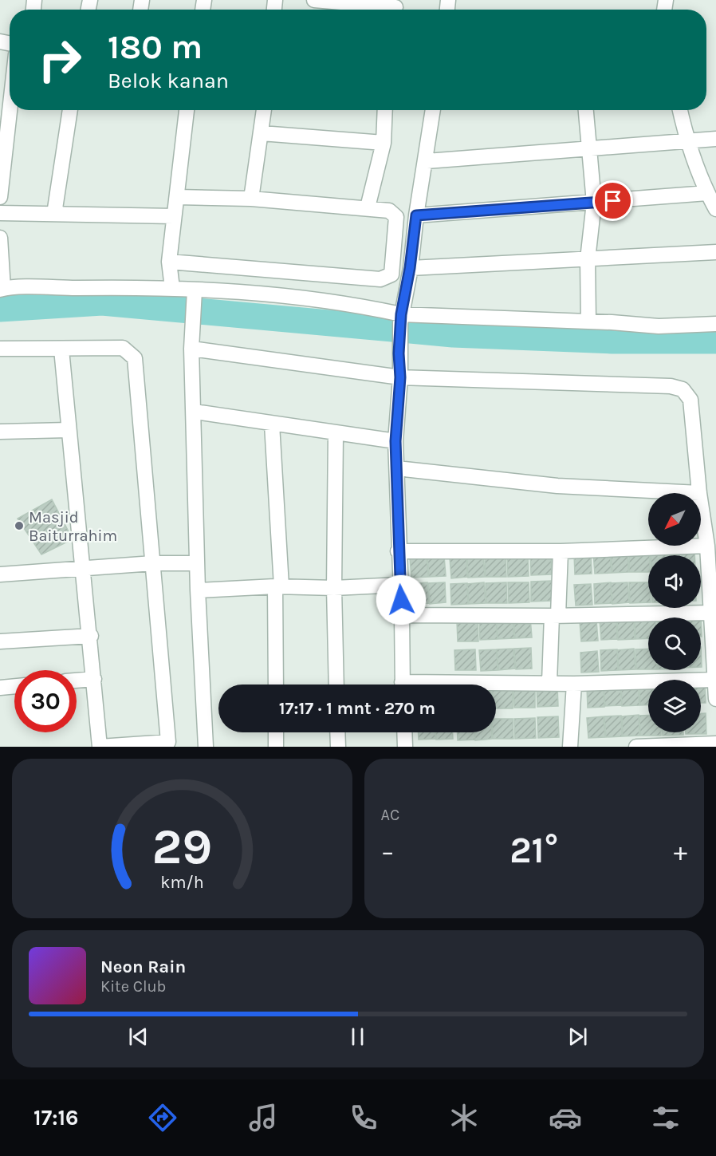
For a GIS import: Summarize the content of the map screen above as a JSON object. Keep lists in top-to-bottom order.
{
  "places": ["Masjid Baiturrahim"],
  "north": "bottom left",
  "page": {
    "turn": ["180 m", "Belok kanan"],
    "limit": "30",
    "trip": "17:17 · 1 mnt · 270 m",
    "tile": "AC",
    "heat": ["−", "21°", "+"],
    "song": ["Neon Rain", "Kite Club"],
    "tabs": "17:16",
    "gauge": ["29", "km/h"]
  }
}
